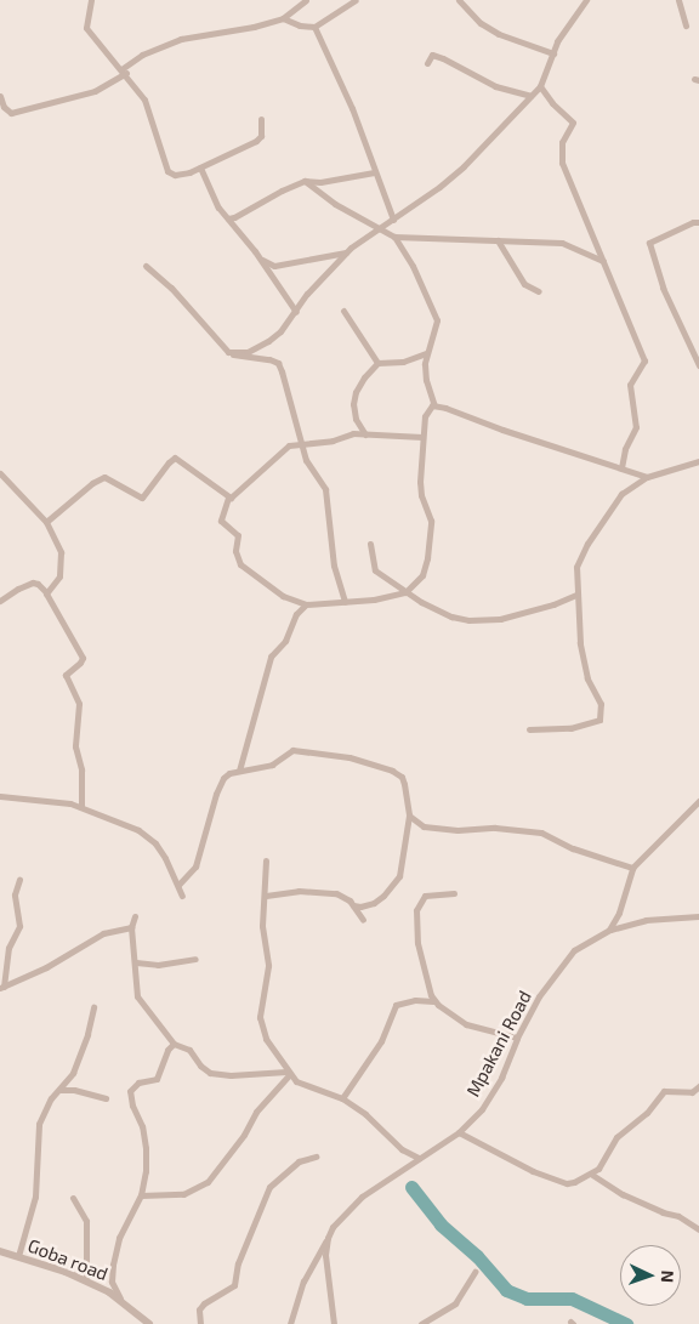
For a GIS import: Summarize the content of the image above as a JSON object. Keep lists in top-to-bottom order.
{
  "streets": {
    "street": ["Mpakani Road", "Goba road"]
  },
  "north": "right"
}
